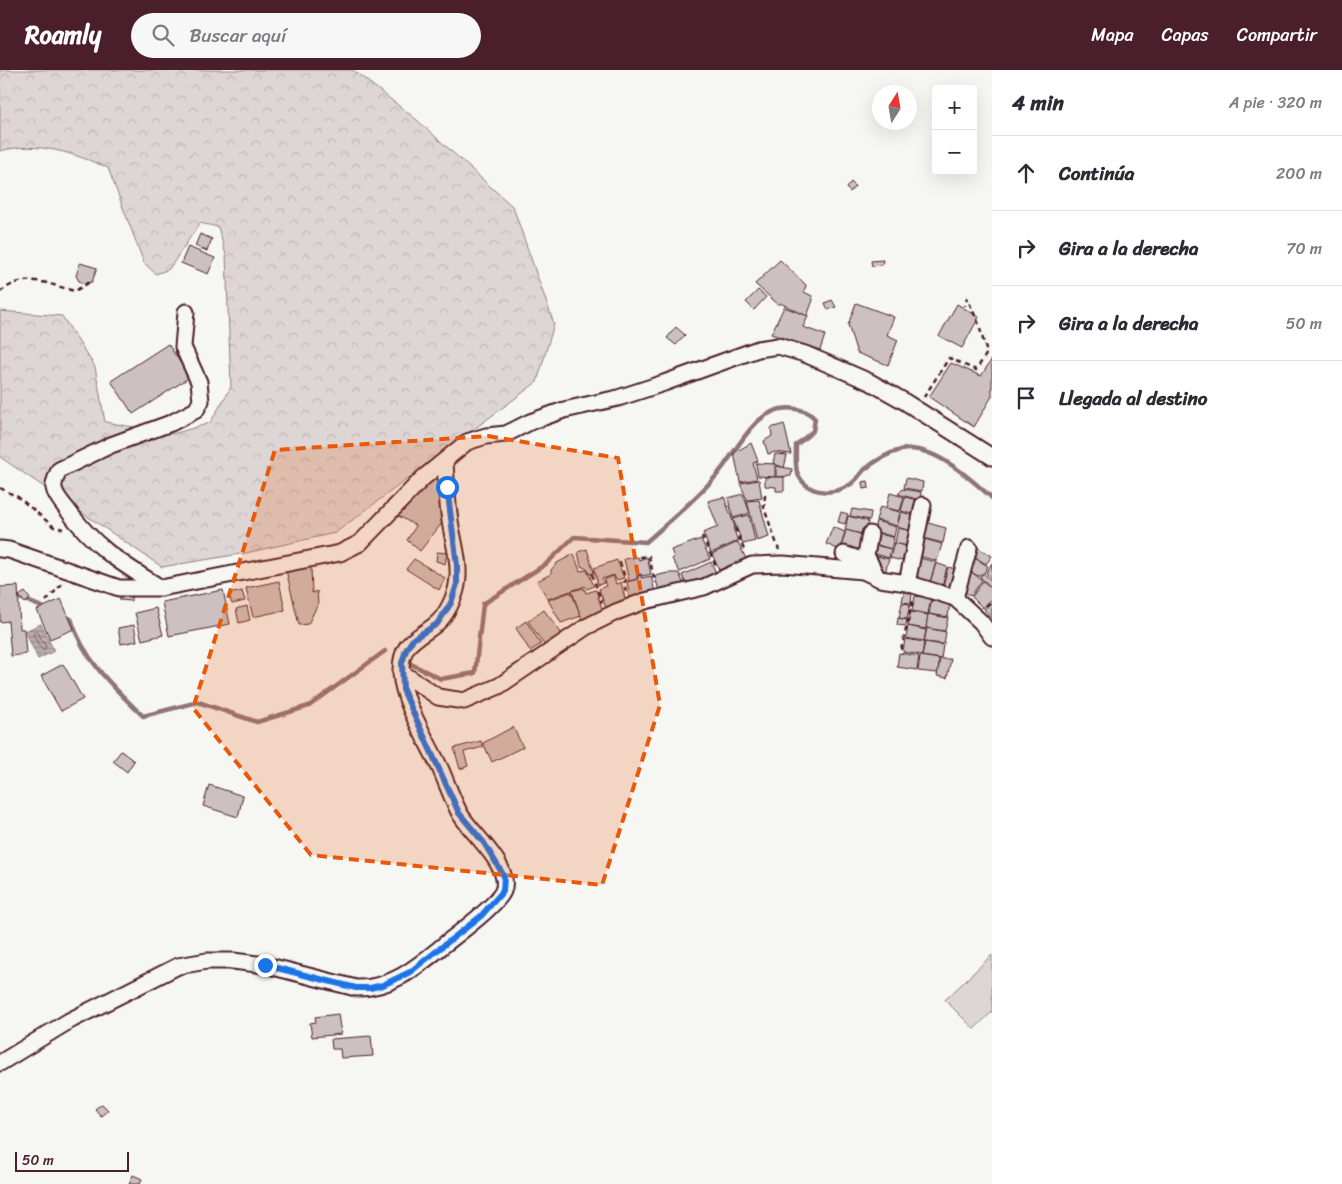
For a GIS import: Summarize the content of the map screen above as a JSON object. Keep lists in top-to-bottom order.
{
  "scale_bar": "50 m",
  "north": "top",
  "page": {
    "header": "Roamly",
    "search": "Buscar aquí",
    "nav": ["Mapa", "Capas", "Compartir"],
    "heading": ["4 min", "A pie · 320 m"],
    "map_buttons": ["+", "−"],
    "list": [
      ["Continúa", "200 m"],
      ["Gira a la derecha", "70 m"],
      ["Gira a la derecha", "50 m"],
      "Llegada al destino"
    ],
    "scale": "50 m"
  }
}
